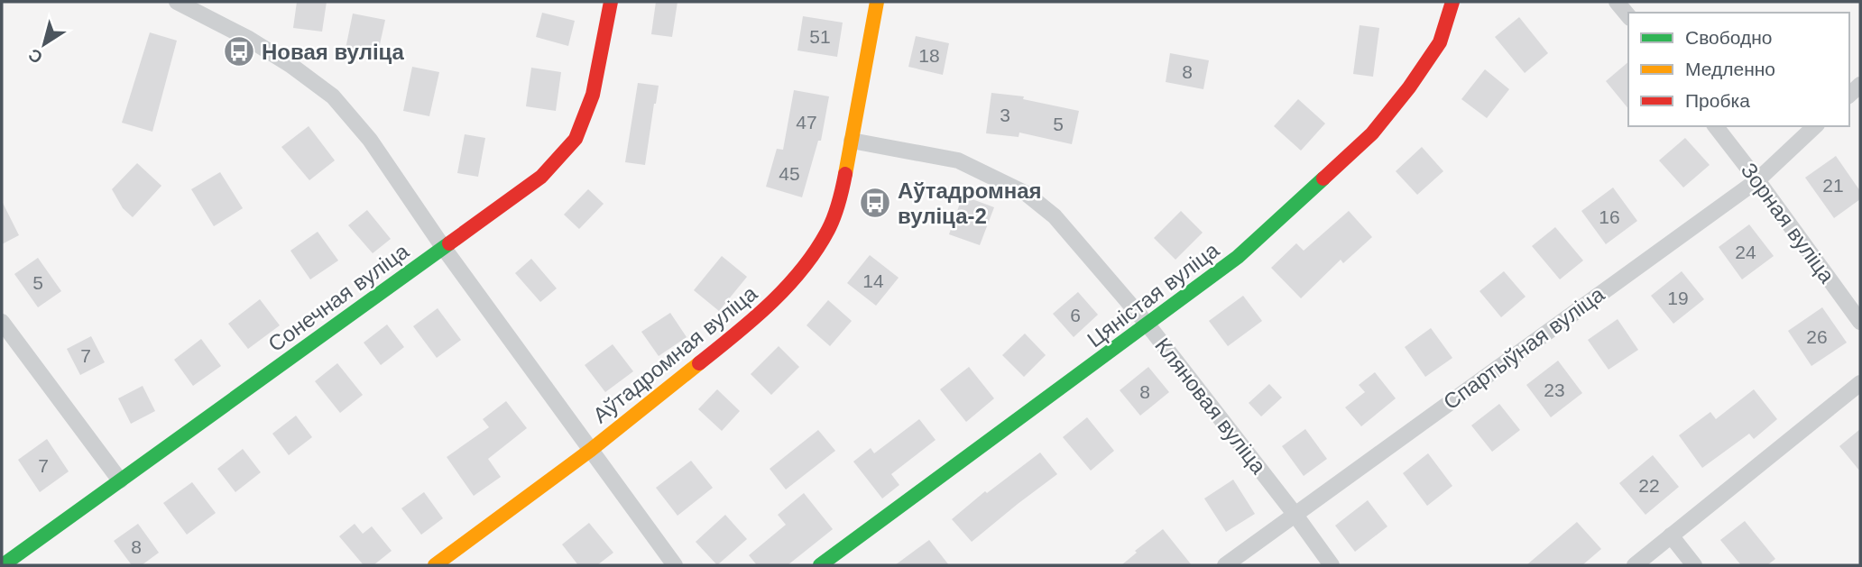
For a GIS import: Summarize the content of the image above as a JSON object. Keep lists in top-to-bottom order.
{
  "streets": {
    "street": [
      "Зорная вуліца",
      "Цяністая вуліца",
      "Сонечная вуліца",
      "Спартыўная вуліца",
      "Аўтадромная вуліца",
      "Кляновая вуліца"
    ]
  },
  "crossings": [
    ["Зорная вуліца", "Спартыўная вуліца"],
    ["Цяністая вуліца", "Кляновая вуліца"],
    ["Спартыўная вуліца", "Кляновая вуліца"],
    ["Аўтадромная вуліца", "Кляновая вуліца"]
  ],
  "places": {
    "bus stop": ["Новая вуліца", "Аўтадромная вуліца-2"]
  },
  "house_numbers": [
    "51",
    "18",
    "8",
    "3",
    "47",
    "5",
    "45",
    "21",
    "16",
    "24",
    "14",
    "5",
    "19",
    "6",
    "26",
    "7",
    "23",
    "8",
    "7",
    "22",
    "8"
  ],
  "legend": ["Свободно", "Медленно", "Пробка"],
  "north": "bottom left"
}
